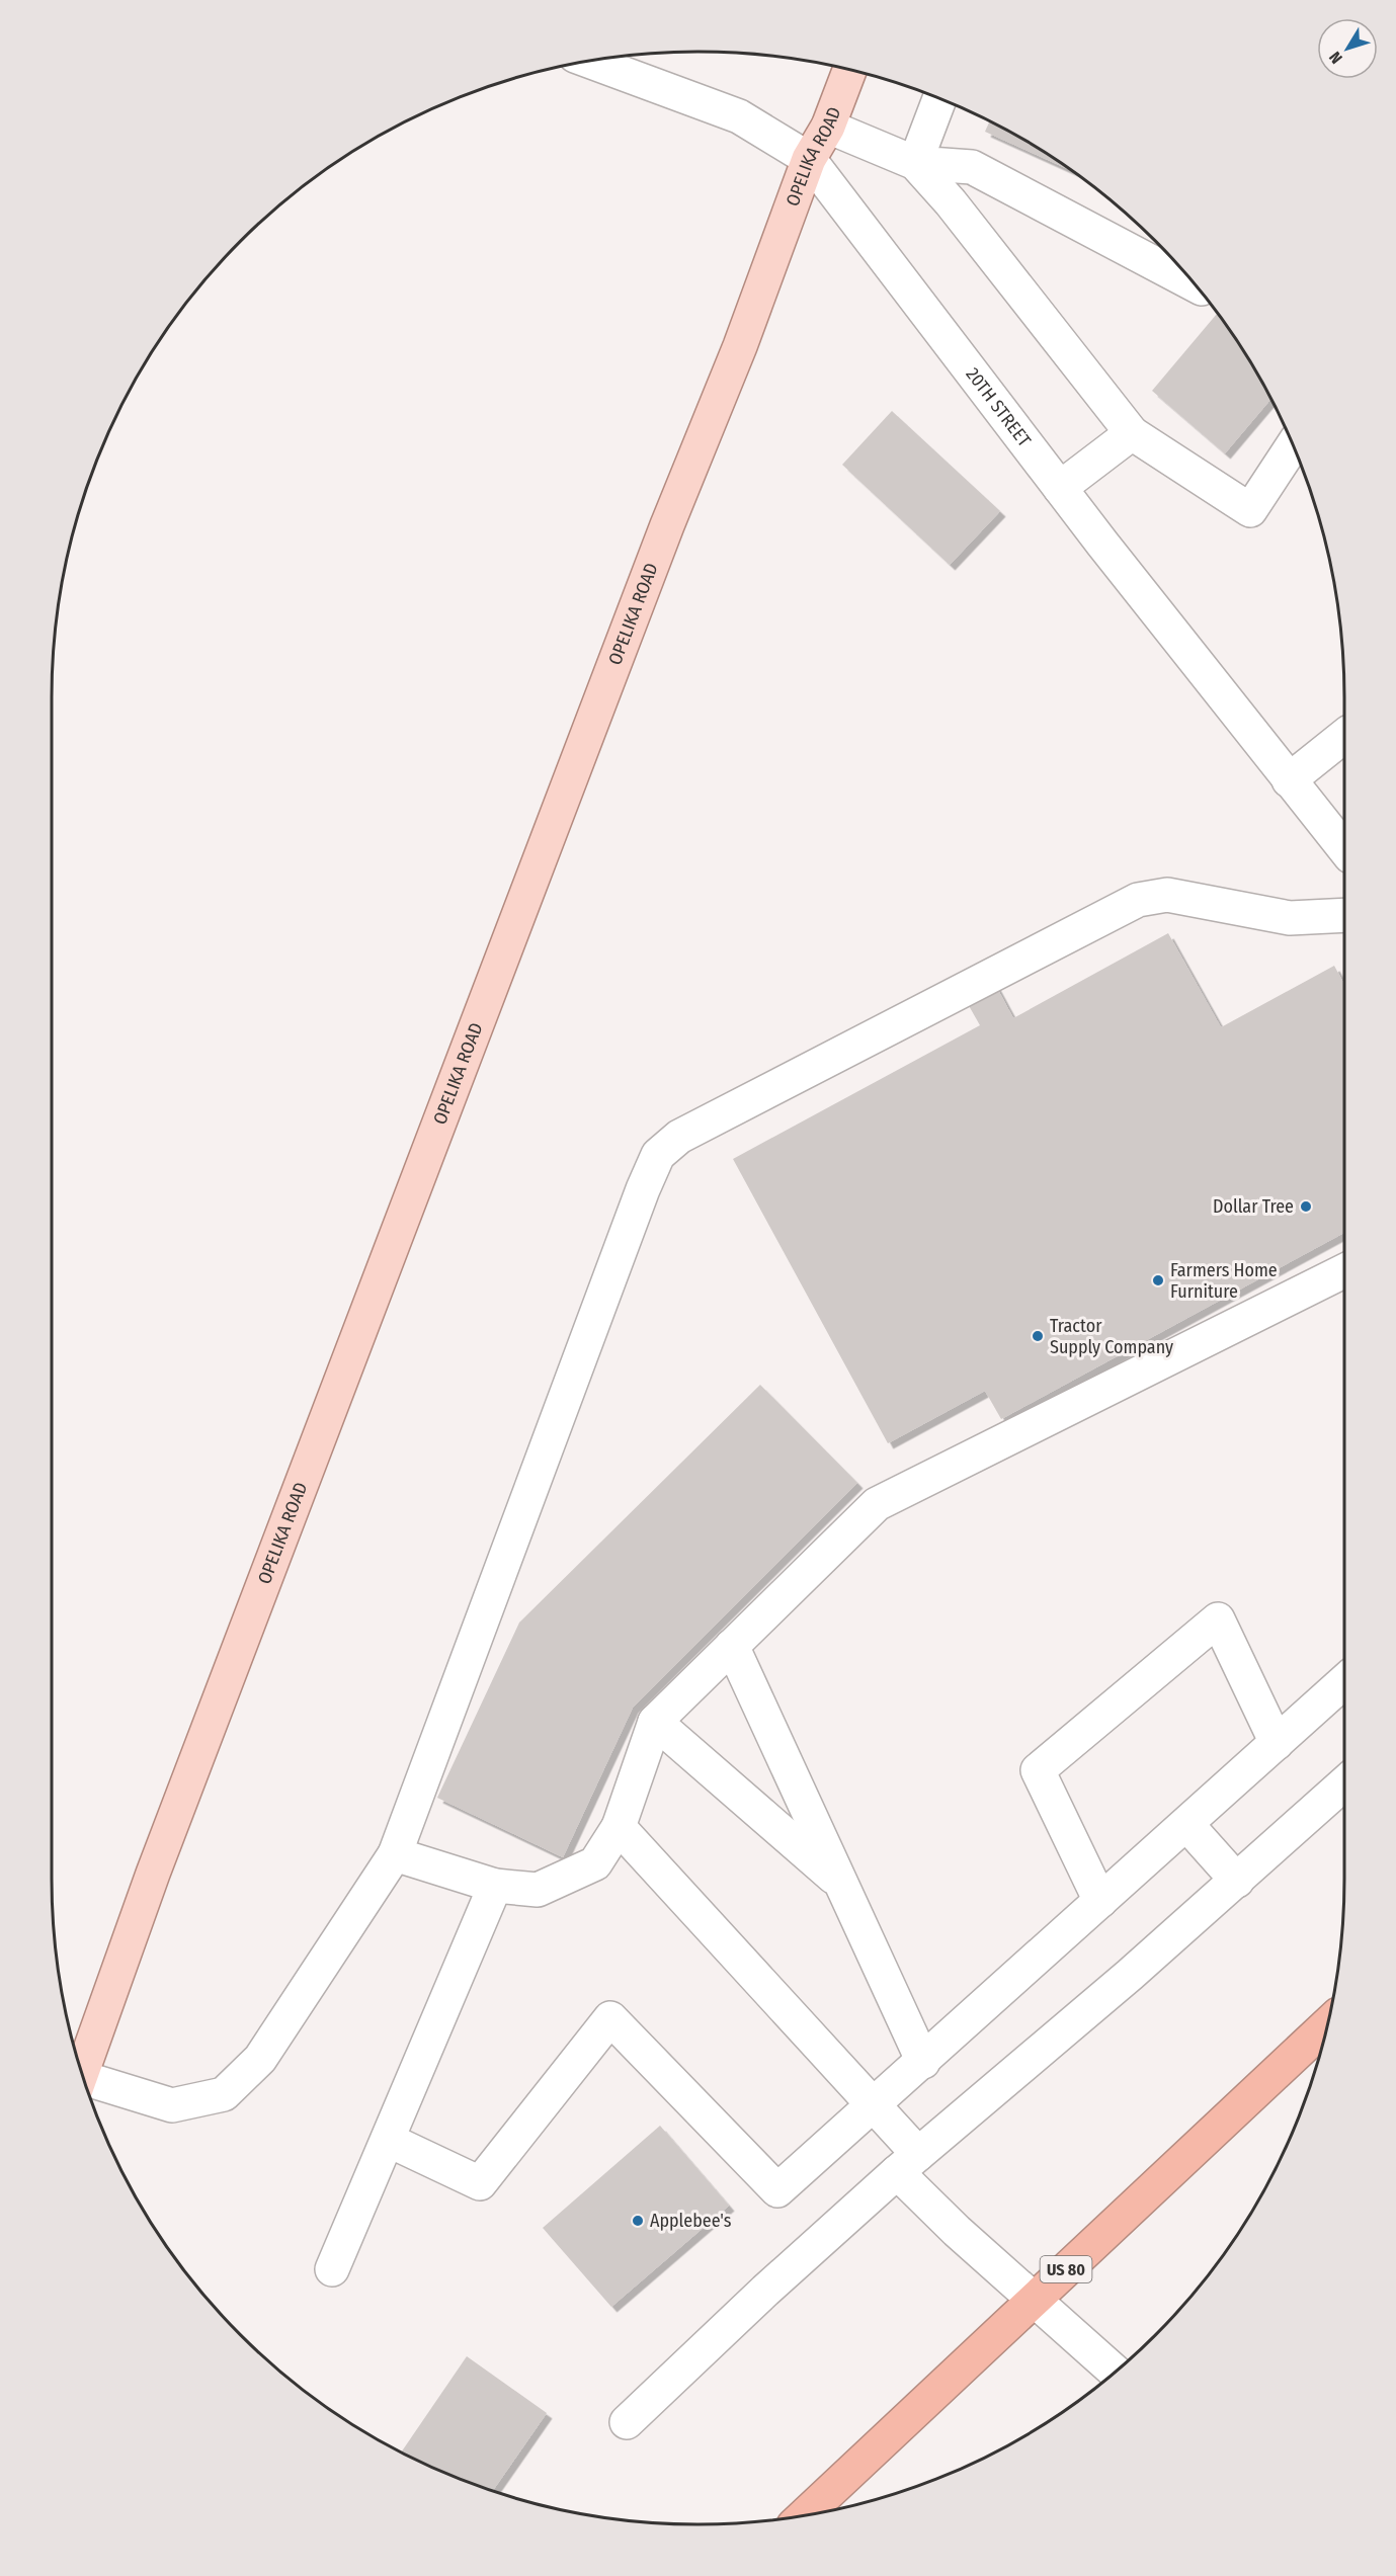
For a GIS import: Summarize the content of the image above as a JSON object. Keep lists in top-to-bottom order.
{
  "streets": {
    "highway": ["US 80"],
    "main road": ["OPELIKA ROAD"],
    "street": ["20TH STREET"]
  },
  "crossings": [
    ["OPELIKA ROAD", "20TH STREET"]
  ],
  "places": [
    "Dollar Tree",
    "Farmers Home Furniture",
    "Tractor Supply Company",
    "Applebee's"
  ],
  "north": "bottom left"
}
